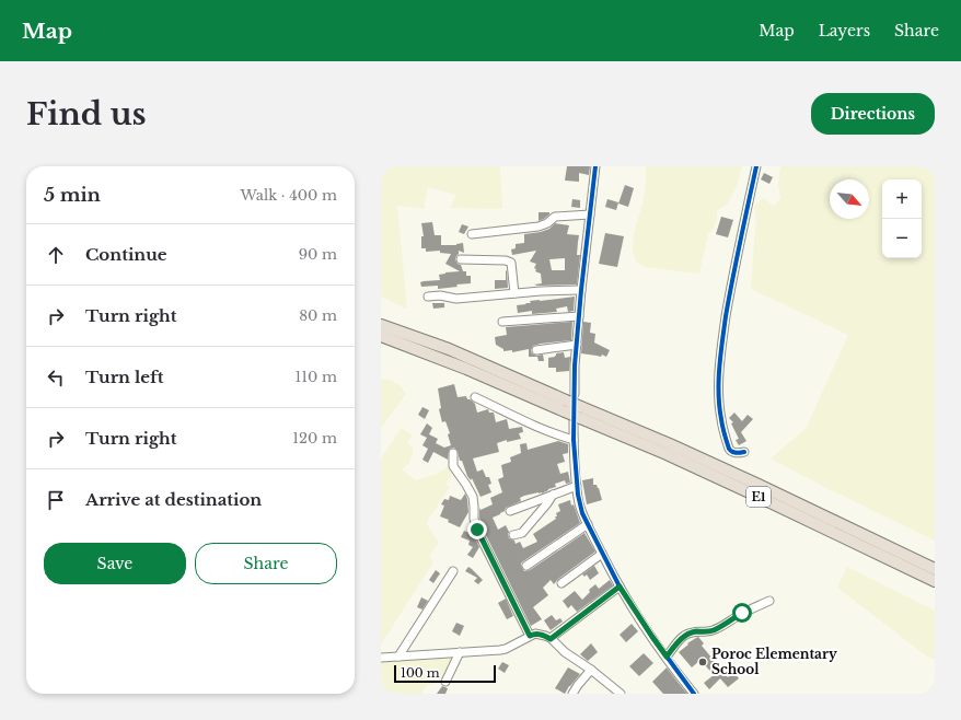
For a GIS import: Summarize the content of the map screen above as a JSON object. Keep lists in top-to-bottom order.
{
  "streets": {
    "highway": ["E1"]
  },
  "places": ["Poroc Elementary School"],
  "scale_bar": "100 m",
  "north": "bottom right",
  "page": {
    "header": "Map",
    "nav": ["Map", "Layers", "Share"],
    "buttons": [
      "Directions",
      ["Save", "Share"]
    ],
    "title": "Find us",
    "heading": ["5 min", "Walk · 400 m"],
    "map_buttons": ["+", "−"],
    "list": [
      ["Continue", "90 m"],
      ["Turn right", "80 m"],
      ["Turn left", "110 m"],
      ["Turn right", "120 m"],
      "Arrive at destination"
    ],
    "scale": "100 m"
  }
}
